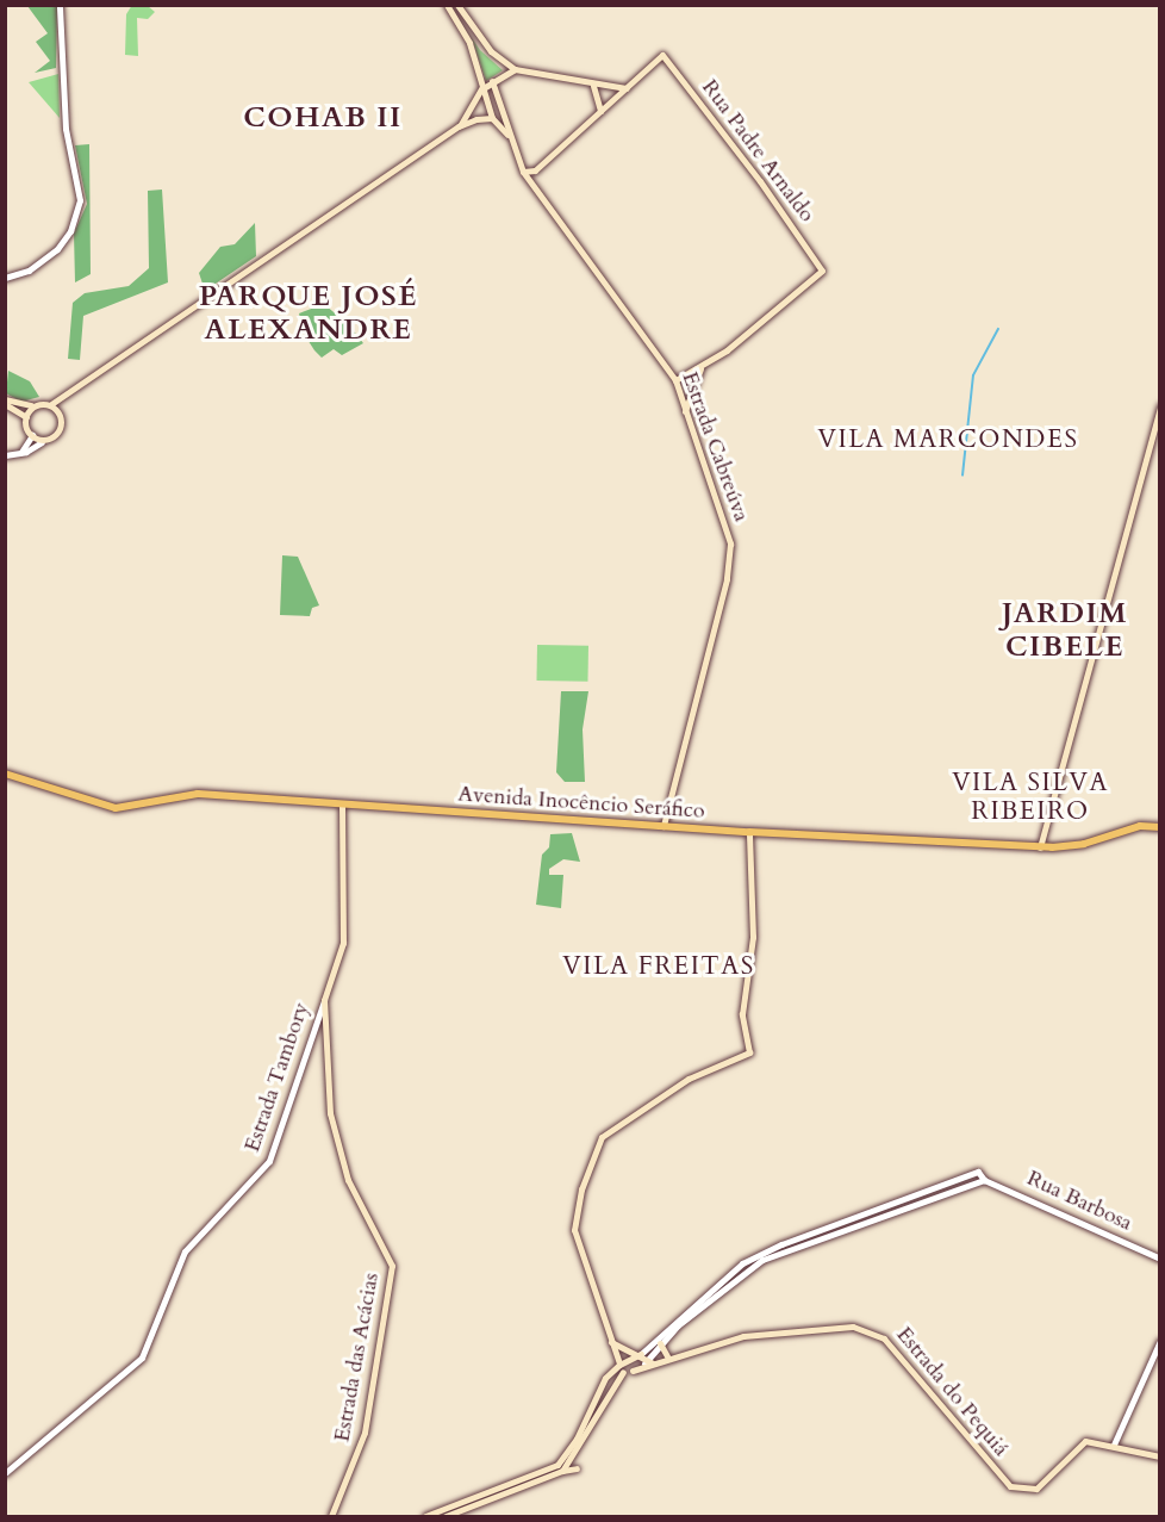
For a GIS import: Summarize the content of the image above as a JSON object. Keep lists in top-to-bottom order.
{
  "streets": {
    "main road": [
      "Rua Padre Arnaldo",
      "Estrada Cabreúva",
      "Avenida Inocêncio Seráfico",
      "Estrada Tambory",
      "Estrada das Acácias",
      "Estrada do Pequiá"
    ],
    "street": ["Rua Barbosa"]
  },
  "crossings": [
    ["Estrada Cabreúva", "Avenida Inocêncio Seráfico"],
    ["Avenida Inocêncio Seráfico", "Estrada Tambory"],
    ["Estrada Tambory", "Estrada das Acácias"]
  ],
  "districts": [
    "COHAB II",
    "PARQUE JOSÉ ALEXANDRE",
    "VILA MARCONDES",
    "JARDIM CIBELE",
    "VILA SILVA RIBEIRO",
    "VILA FREITAS"
  ]
}
